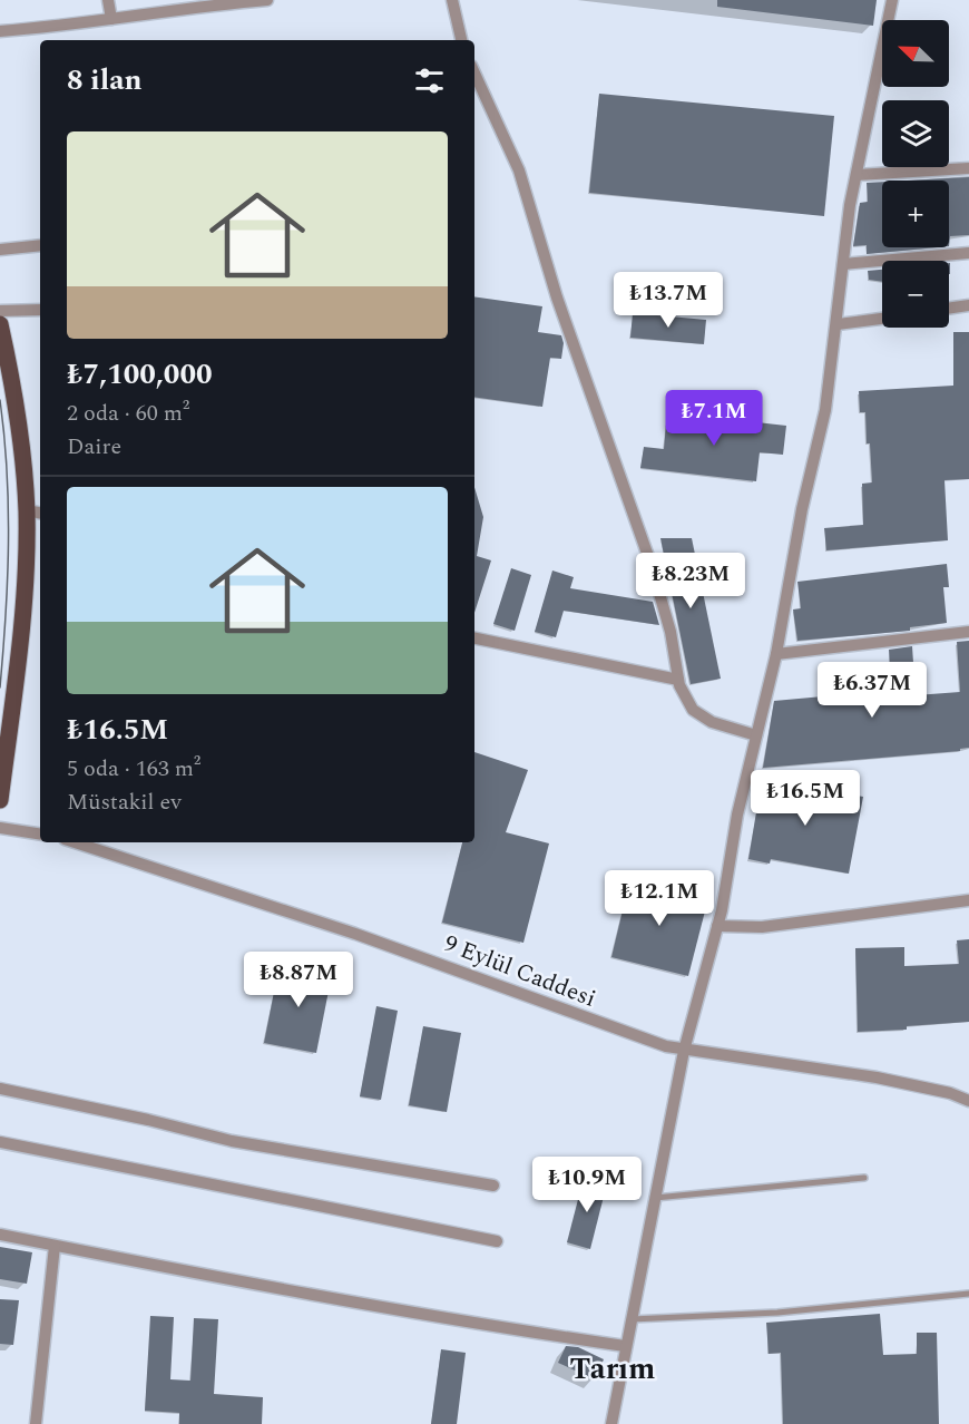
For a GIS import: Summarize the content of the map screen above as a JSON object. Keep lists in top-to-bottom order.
{
  "streets": {
    "street": ["9 Eylül Caddesi"]
  },
  "districts": ["Tarım"],
  "north": "top left",
  "page": {
    "map_buttons": ["+", "−"],
    "heading": "8 ilan",
    "list": [
      {
        "name": "₺7,100,000",
        "note": "2 oda · 60 m² · Daire"
      },
      {
        "name": "₺16.5M",
        "note": "5 oda · 163 m² · Müstakil ev"
      }
    ],
    "price": [
      "₺13.7M",
      "₺7.1M",
      "₺8.23M",
      "₺6.37M",
      "₺16.5M",
      "₺12.1M",
      "₺8.87M",
      "₺10.9M"
    ]
  }
}
